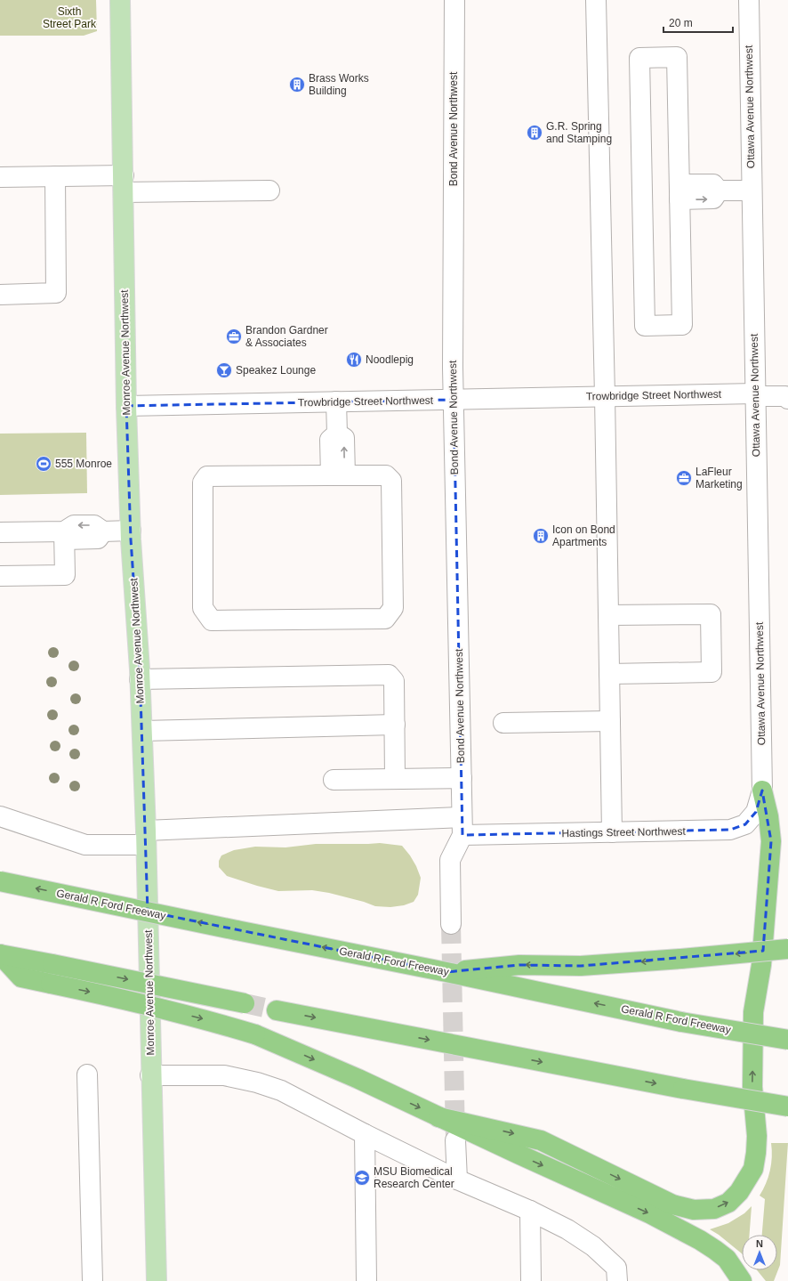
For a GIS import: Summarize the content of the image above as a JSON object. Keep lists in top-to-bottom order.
{
  "streets": {
    "highway": ["Gerald R Ford Freeway"],
    "main road": ["Monroe Avenue Northwest"],
    "street": [
      "Ottawa Avenue Northwest",
      "Bond Avenue Northwest",
      "Trowbridge Street Northwest",
      "Hastings Street Northwest"
    ]
  },
  "crossings": [
    ["Ottawa Avenue Northwest", "Trowbridge Street Northwest"],
    ["Ottawa Avenue Northwest", "Hastings Street Northwest"],
    ["Bond Avenue Northwest", "Trowbridge Street Northwest"],
    ["Bond Avenue Northwest", "Hastings Street Northwest"],
    ["Monroe Avenue Northwest", "Trowbridge Street Northwest"],
    ["Monroe Avenue Northwest", "Hastings Street Northwest"]
  ],
  "parks": ["Sixth Street Park"],
  "places": {
    "building": ["Brass Works Building", "G.R. Spring and Stamping", "Icon on Bond Apartments"],
    "office": ["Brandon Gardner & Associates", "LaFleur Marketing"],
    "restaurant": ["Noodlepig"],
    "bar": ["Speakez Lounge"],
    "sports": ["555 Monroe"],
    "school or university": ["MSU Biomedical Research Center"]
  },
  "scale_bar": "20 m",
  "north": "top"
}
